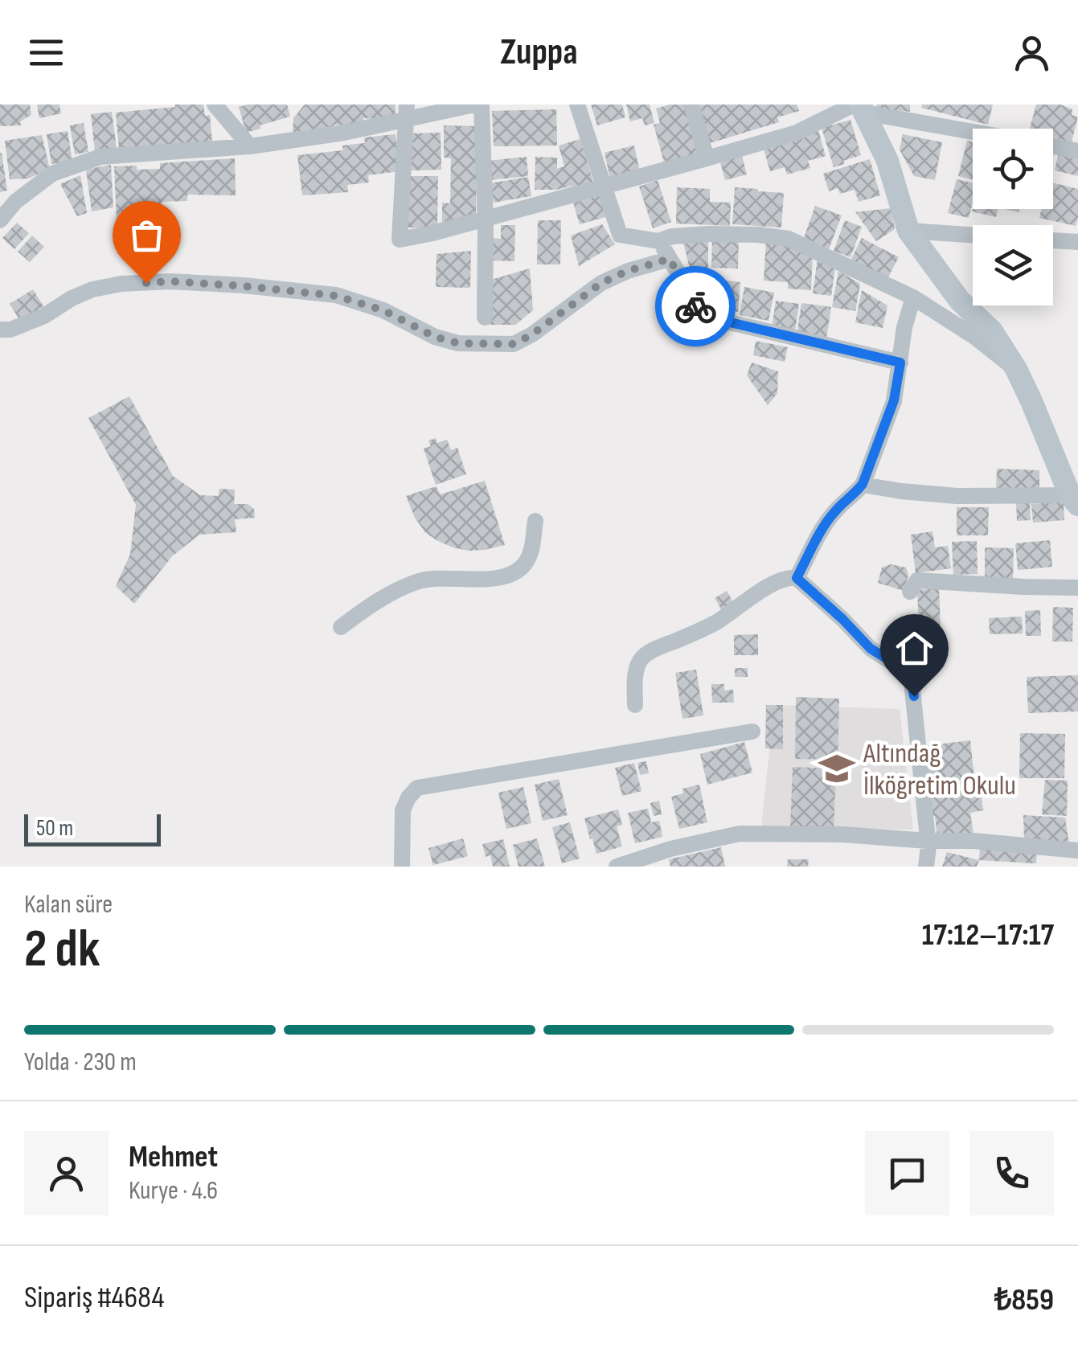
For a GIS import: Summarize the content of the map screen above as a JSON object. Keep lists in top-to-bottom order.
{
  "places": {
    "school or university": ["Altındağ İlköğretim Okulu"]
  },
  "scale_bar": "50 m",
  "page": {
    "header": "Zuppa",
    "scale": "50 m",
    "heading": ["2 dk", "Kalan süre", "17:12–17:17"],
    "panel": [
      "Mehmet",
      "Kurye · 4.6",
      "Sipariş #4684",
      "₺859"
    ],
    "bar": "Yolda · 230 m"
  }
}
